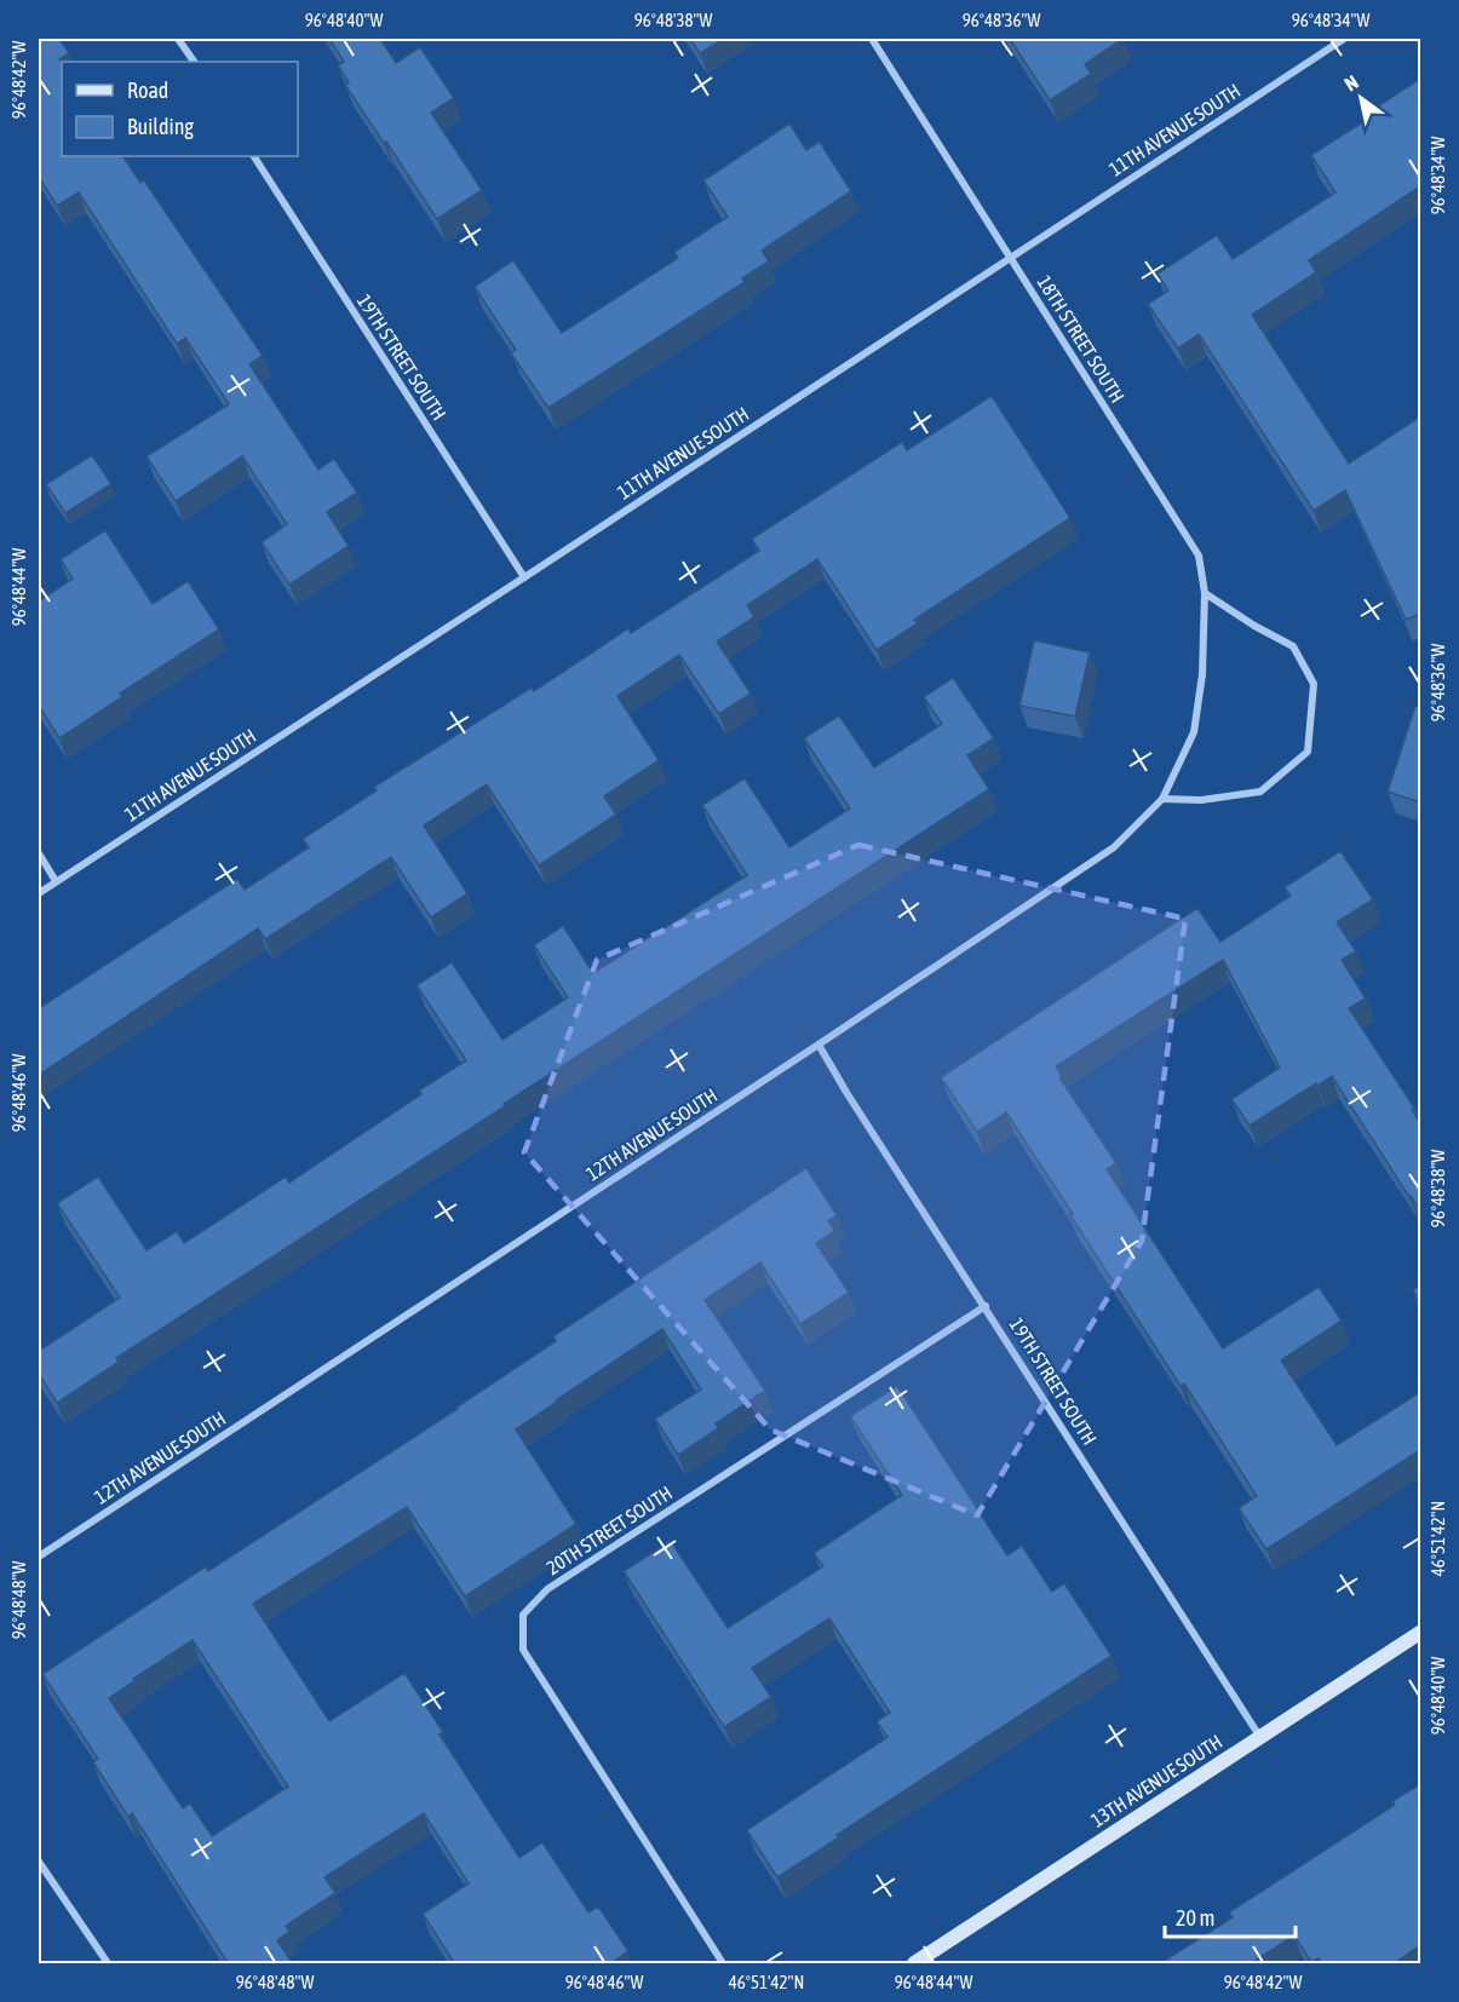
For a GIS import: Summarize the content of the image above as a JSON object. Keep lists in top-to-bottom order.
{
  "streets": {
    "main road": ["13TH AVENUE SOUTH"],
    "street": [
      "11TH AVENUE SOUTH",
      "18TH STREET SOUTH",
      "19TH STREET SOUTH",
      "12TH AVENUE SOUTH",
      "20TH STREET SOUTH"
    ]
  },
  "crossings": [
    ["11TH AVENUE SOUTH", "18TH STREET SOUTH"],
    ["11TH AVENUE SOUTH", "19TH STREET SOUTH"],
    ["18TH STREET SOUTH", "12TH AVENUE SOUTH"],
    ["19TH STREET SOUTH", "12TH AVENUE SOUTH"],
    ["19TH STREET SOUTH", "20TH STREET SOUTH"],
    ["19TH STREET SOUTH", "13TH AVENUE SOUTH"]
  ],
  "legend": ["Road", "Building"],
  "scale_bar": "20 m",
  "north": "top left",
  "coordinates": [
    "96°48'40\"W",
    "96°48'38\"W",
    "96°48'36\"W",
    "96°48'34\"W",
    "96°48'42\"W",
    "96°48'44\"W",
    "96°48'46\"W",
    "46°51'42\"N",
    "96°48'48\"W"
  ]
}
